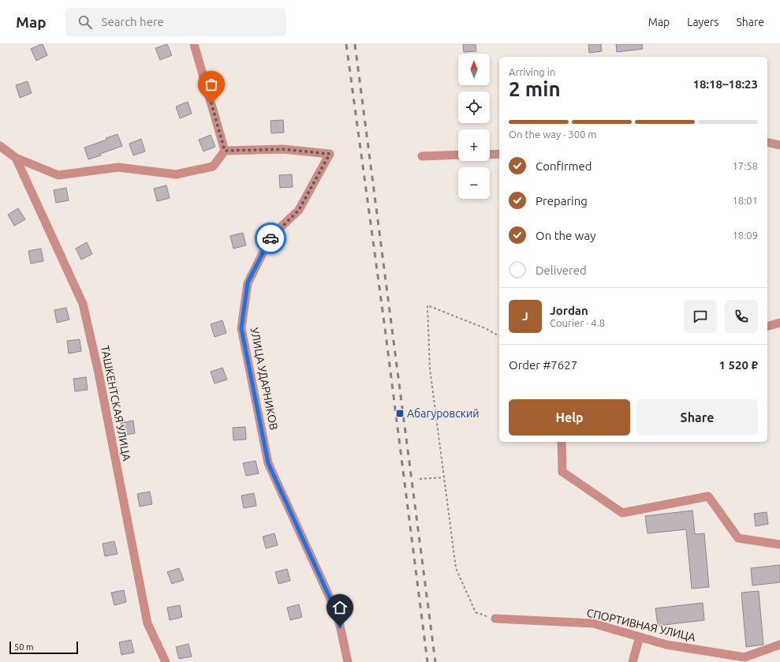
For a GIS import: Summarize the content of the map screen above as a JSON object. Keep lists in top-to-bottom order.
{
  "streets": {
    "street": ["УЛИЦА УДАРНИКОВ", "ТАШКЕНТСКАЯ УЛИЦА", "СПОРТИВНАЯ УЛИЦА"]
  },
  "places": {
    "transit": ["Абагуровский"]
  },
  "scale_bar": "50 m",
  "north": "top",
  "page": {
    "header": "Map",
    "search": "Search here",
    "nav": ["Map", "Layers", "Share"],
    "map_buttons": ["+", "−"],
    "heading": ["2 min", "Arriving in", "18:18–18:23"],
    "panel": [
      "Jordan",
      "Courier · 4.8",
      "Order #7627",
      "1 520 ₽"
    ],
    "bar": "On the way · 300 m",
    "list": [
      ["Confirmed", "17:58"],
      ["Preparing", "18:01"],
      ["On the way", "18:09"],
      "Delivered"
    ],
    "round": "J",
    "buttons": ["Help", "Share"],
    "scale": "50 m"
  }
}
